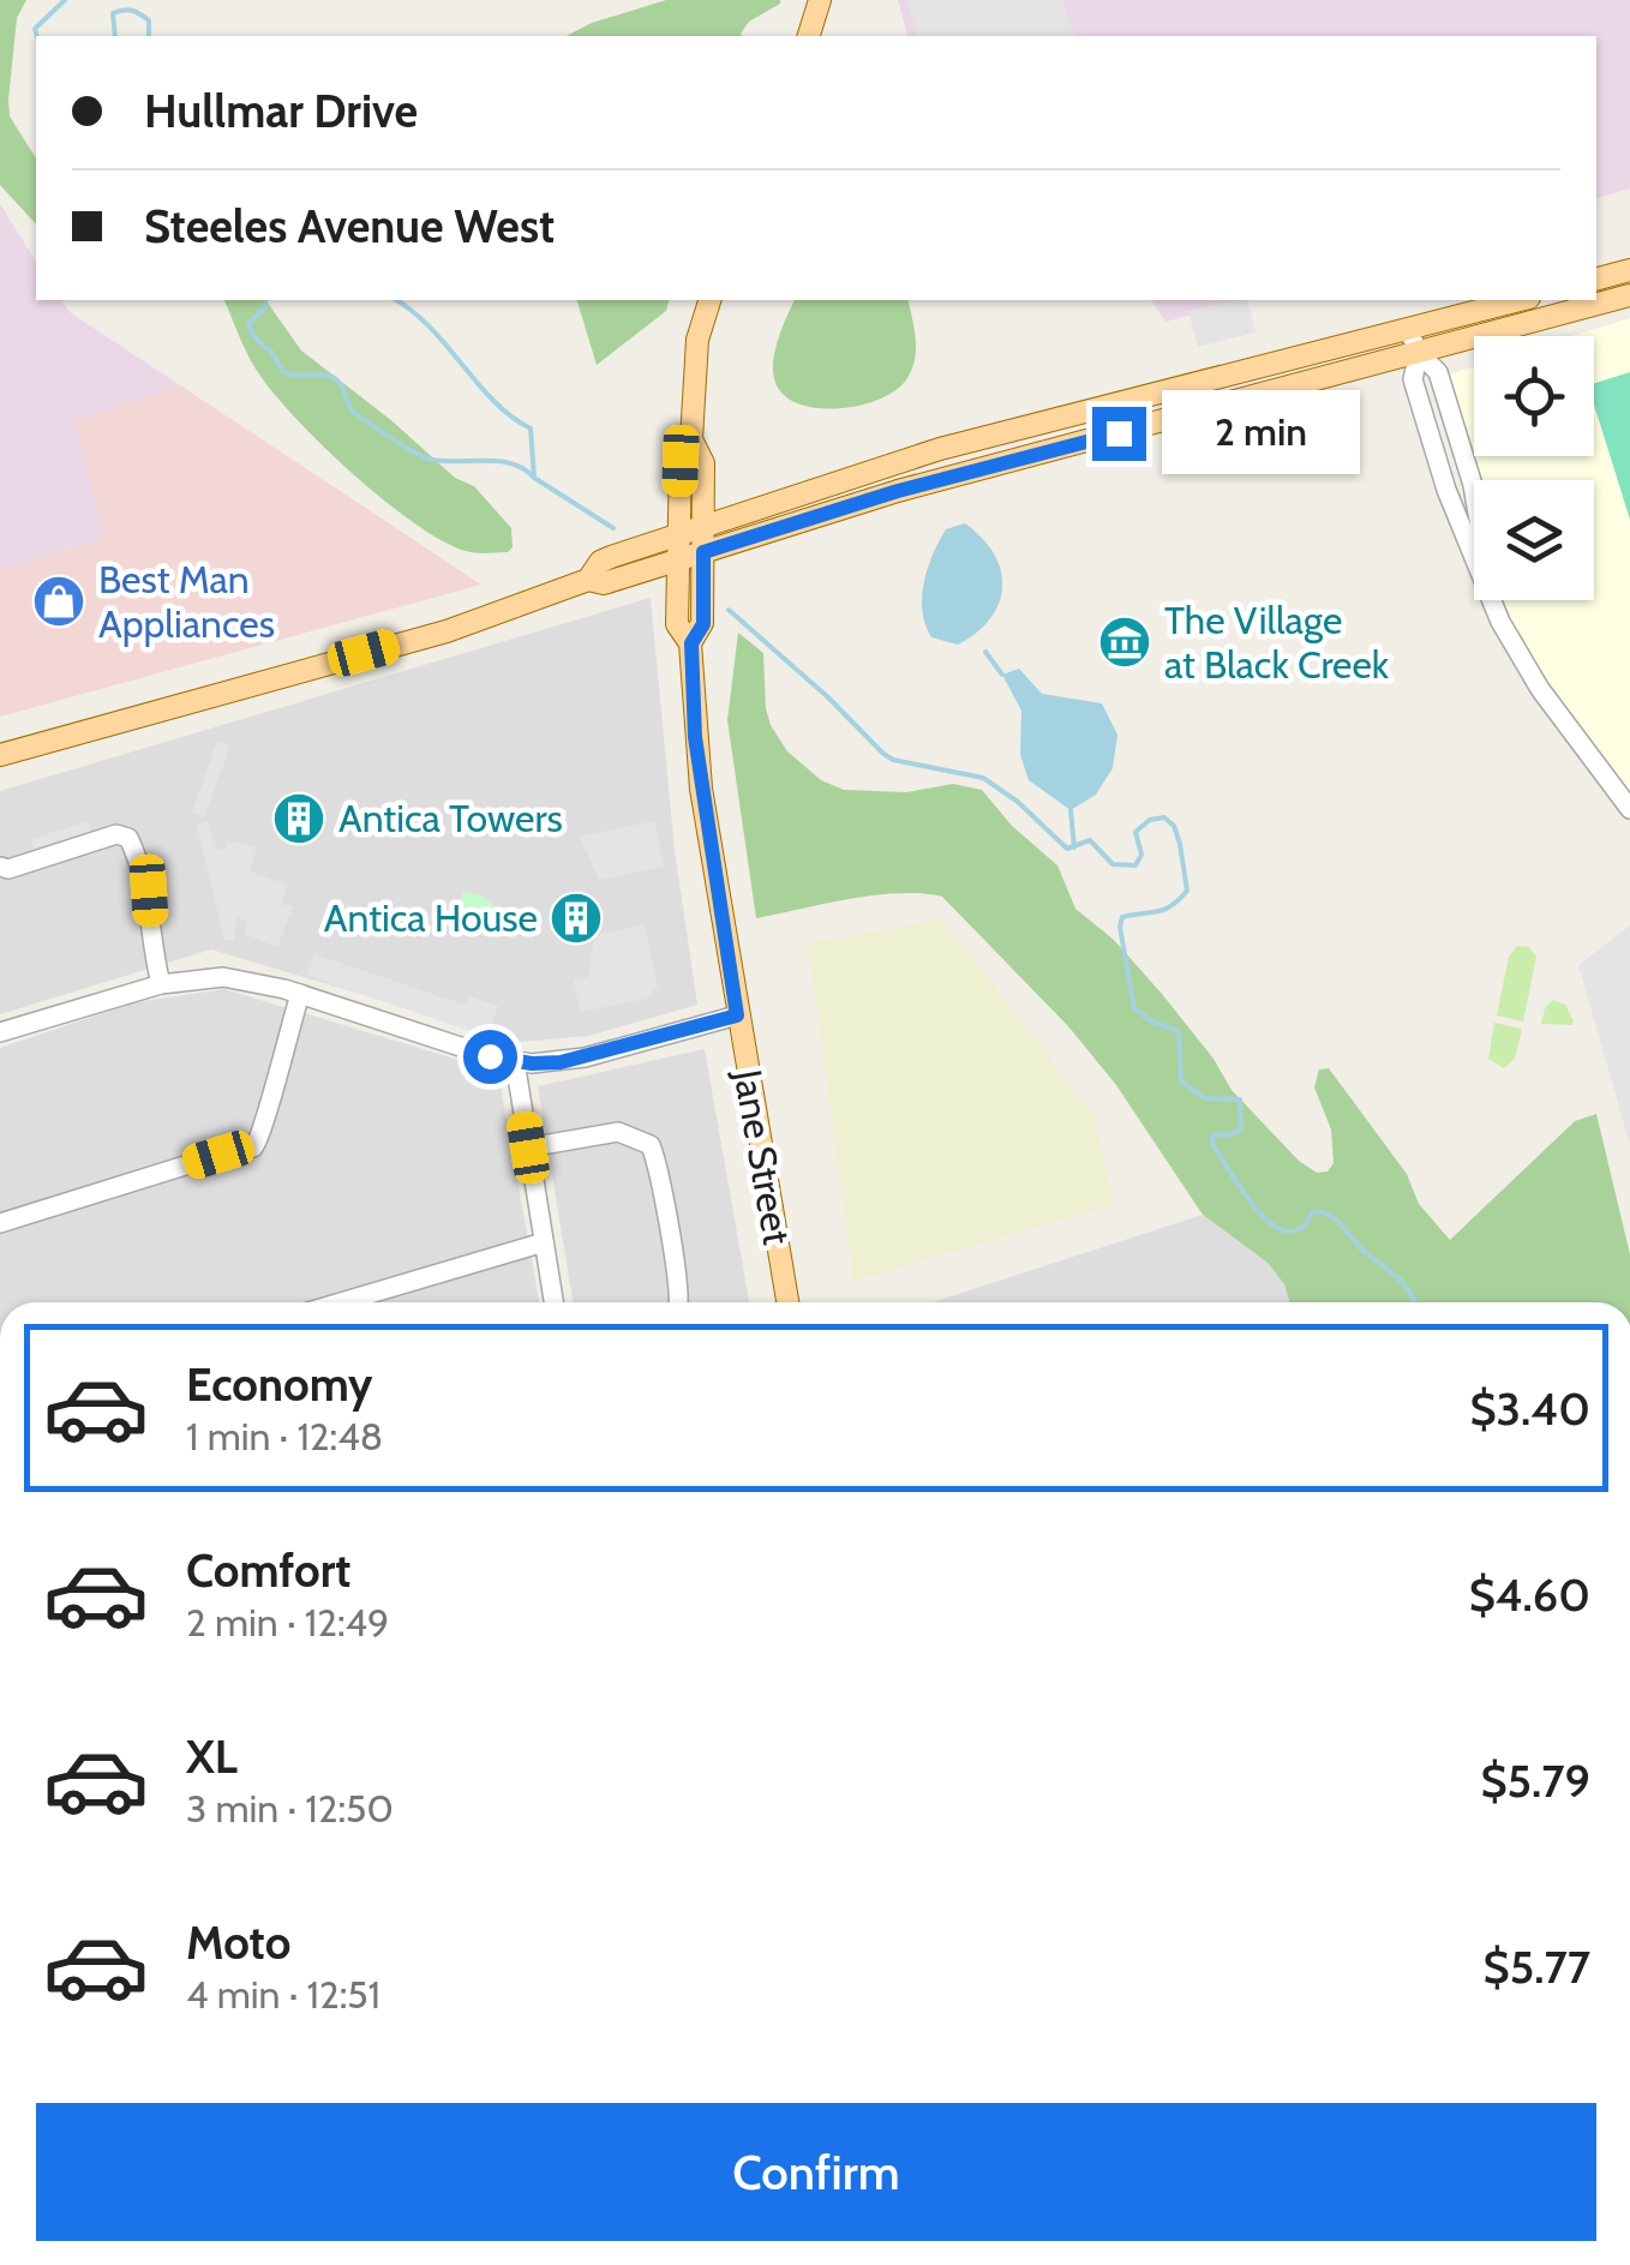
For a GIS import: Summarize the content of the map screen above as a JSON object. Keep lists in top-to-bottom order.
{
  "streets": {
    "main road": ["Jane Street"]
  },
  "places": {
    "shop": ["Best Man Appliances"],
    "museum": ["The Village at Black Creek"],
    "building": ["Antica Towers", "Antica House"]
  },
  "page": {
    "banner": ["Hullmar Drive", "Steeles Avenue West"],
    "bubble": "2 min",
    "list": [
      {
        "name": "Economy",
        "note": "1 min · 12:48",
        "value": "$3.40"
      },
      {
        "name": "Comfort",
        "note": "2 min · 12:49",
        "value": "$4.60"
      },
      {
        "name": "XL",
        "note": "3 min · 12:50",
        "value": "$5.79"
      },
      {
        "name": "Moto",
        "note": "4 min · 12:51",
        "value": "$5.77"
      }
    ],
    "buttons": "Confirm"
  }
}
